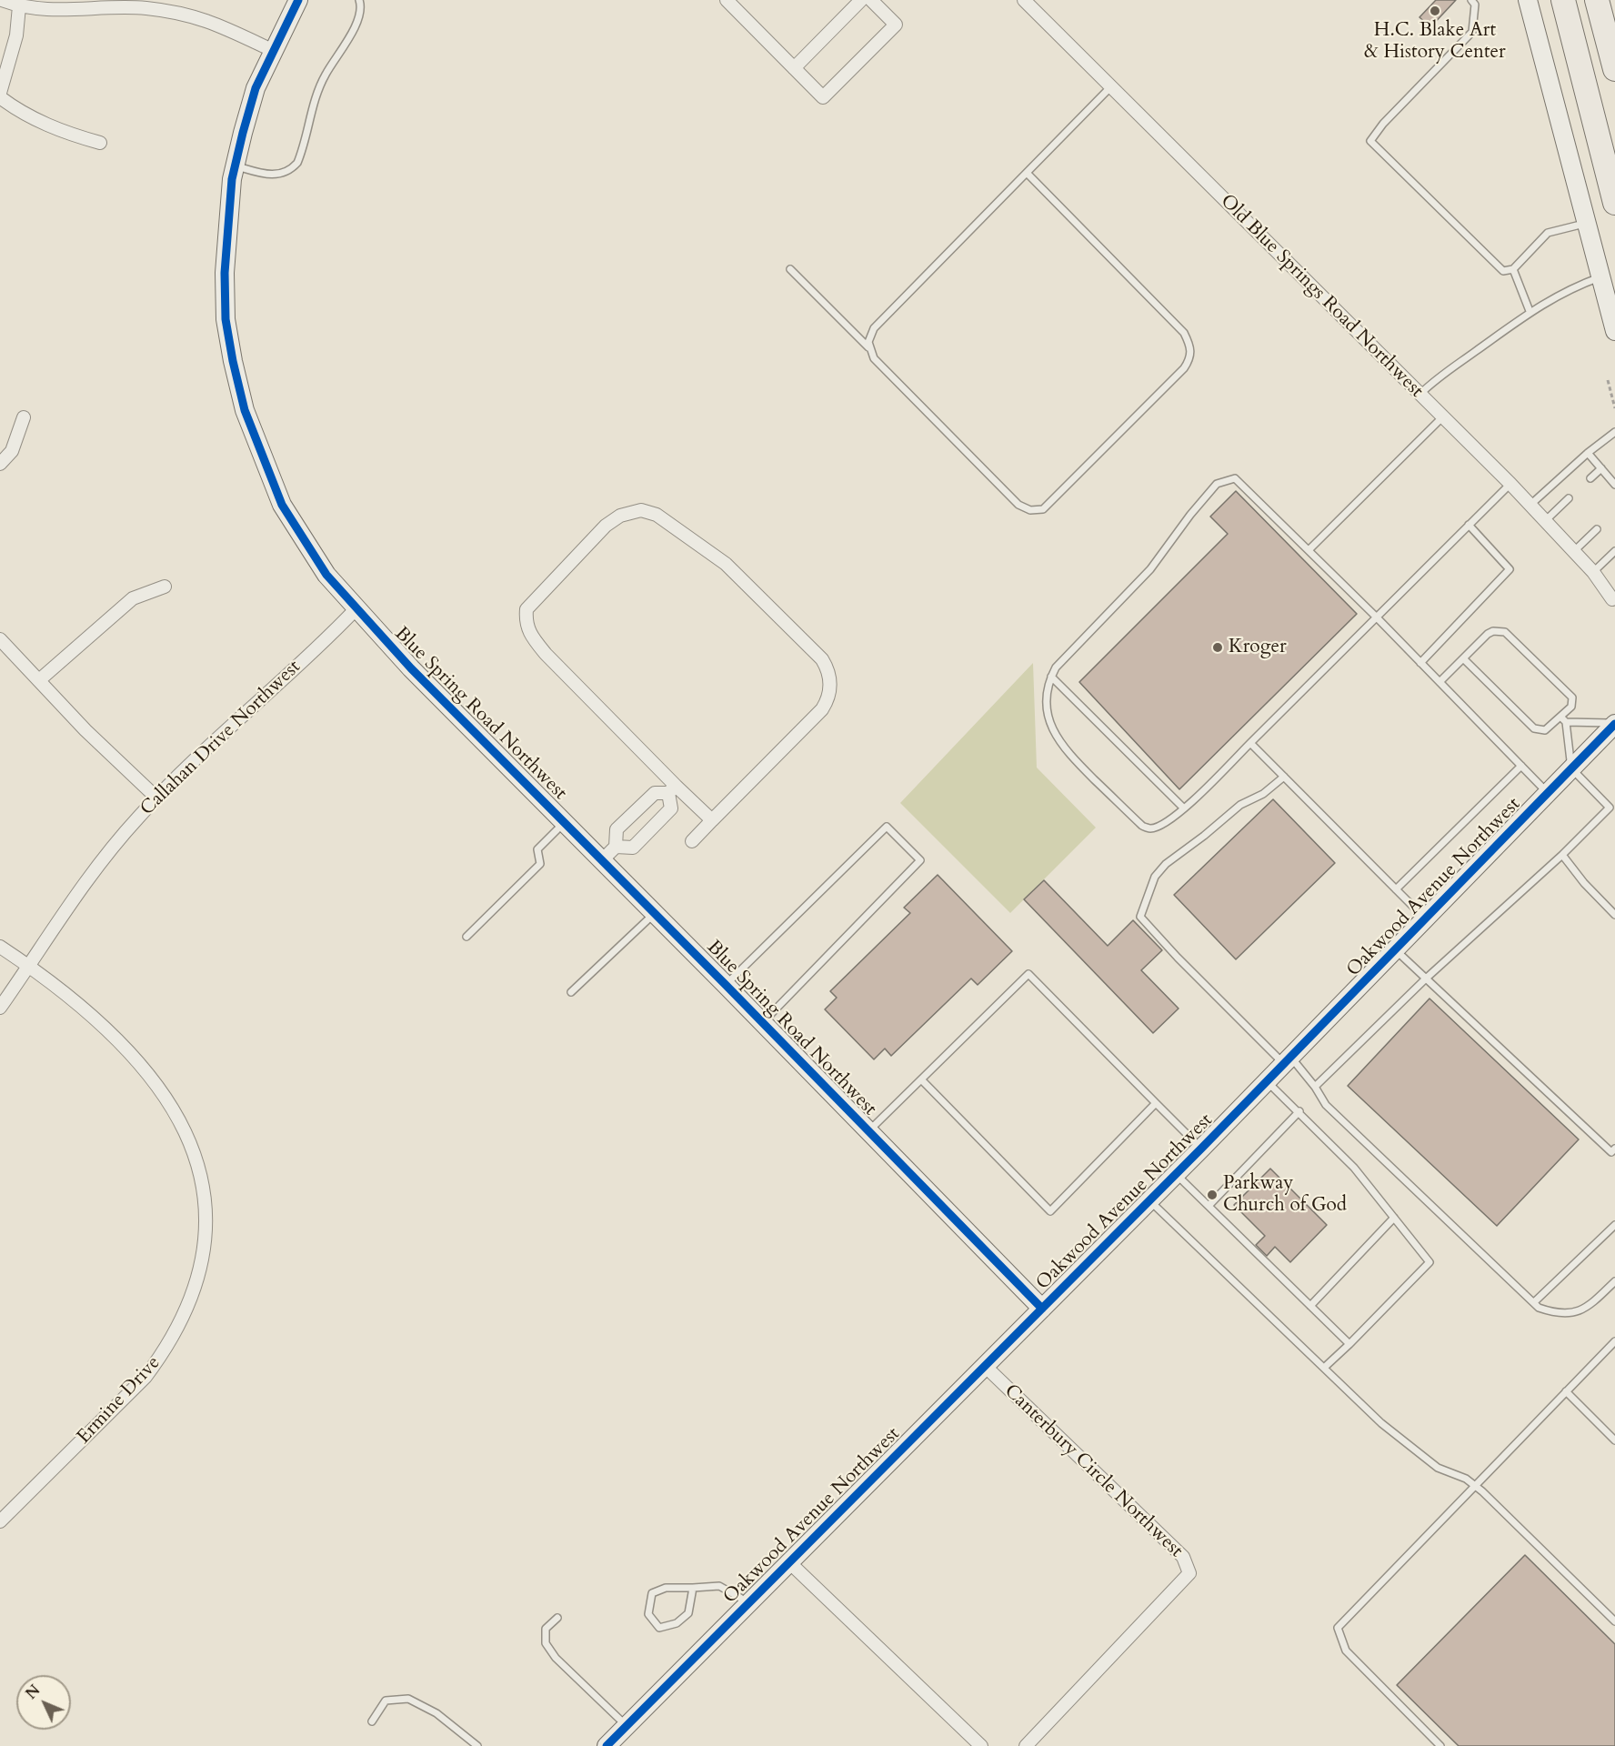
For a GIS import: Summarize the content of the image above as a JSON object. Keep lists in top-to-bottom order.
{
  "streets": {
    "street": [
      "Old Blue Springs Road Northwest",
      "Blue Spring Road Northwest",
      "Callahan Drive Northwest",
      "Oakwood Avenue Northwest",
      "Ermine Drive",
      "Canterbury Circle Northwest"
    ]
  },
  "crossings": [
    ["Blue Spring Road Northwest", "Callahan Drive Northwest"],
    ["Blue Spring Road Northwest", "Oakwood Avenue Northwest"],
    ["Callahan Drive Northwest", "Ermine Drive"],
    ["Oakwood Avenue Northwest", "Canterbury Circle Northwest"]
  ],
  "places": ["H.C. Blake Art & History Center", "Kroger", "Parkway Church of God"],
  "north": "top left"
}
